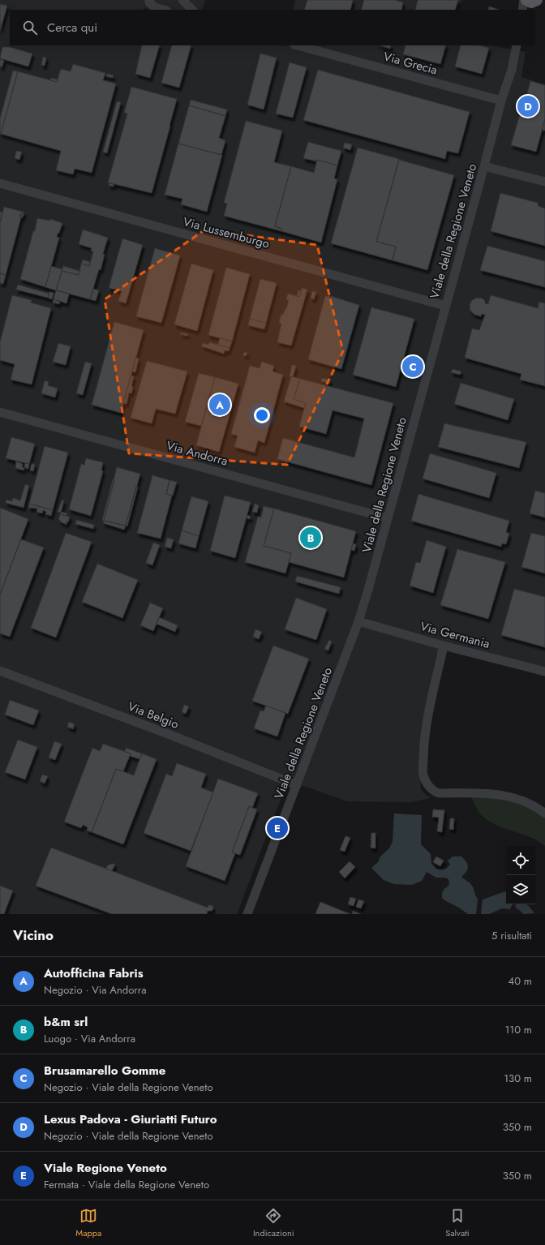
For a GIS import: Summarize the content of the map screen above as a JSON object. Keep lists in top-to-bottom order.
{
  "streets": {
    "street": [
      "Via Grecia",
      "Viale della Regione Veneto",
      "Via Lussemburgo",
      "Via Andorra",
      "Via Germania",
      "Via Belgio"
    ]
  },
  "crossings": [
    ["Via Grecia", "Viale della Regione Veneto"],
    ["Viale della Regione Veneto", "Via Lussemburgo"],
    ["Viale della Regione Veneto", "Via Andorra"],
    ["Viale della Regione Veneto", "Via Germania"],
    ["Viale della Regione Veneto", "Via Belgio"]
  ],
  "page": {
    "search": "Cerca qui",
    "pins": [
      "D",
      "C",
      "A",
      "B",
      "E"
    ],
    "heading": ["Vicino", "5 risultati"],
    "list": [
      {
        "mark": "A",
        "name": "Autofficina Fabris",
        "note": "Negozio · Via Andorra",
        "value": "40 m"
      },
      {
        "mark": "B",
        "name": "b&m srl",
        "note": "Luogo · Via Andorra",
        "value": "110 m"
      },
      {
        "mark": "C",
        "name": "Brusamarello Gomme",
        "note": "Negozio · Viale della Regione Veneto",
        "value": "130 m"
      },
      {
        "mark": "D",
        "name": "Lexus Padova - Giuriatti Futuro",
        "note": "Negozio · Viale della Regione Veneto",
        "value": "350 m"
      },
      {
        "mark": "E",
        "name": "Viale Regione Veneto",
        "note": "Fermata · Viale della Regione Veneto",
        "value": "350 m"
      }
    ],
    "nav": ["Mappa", "Indicazioni", "Salvati"]
  }
}
